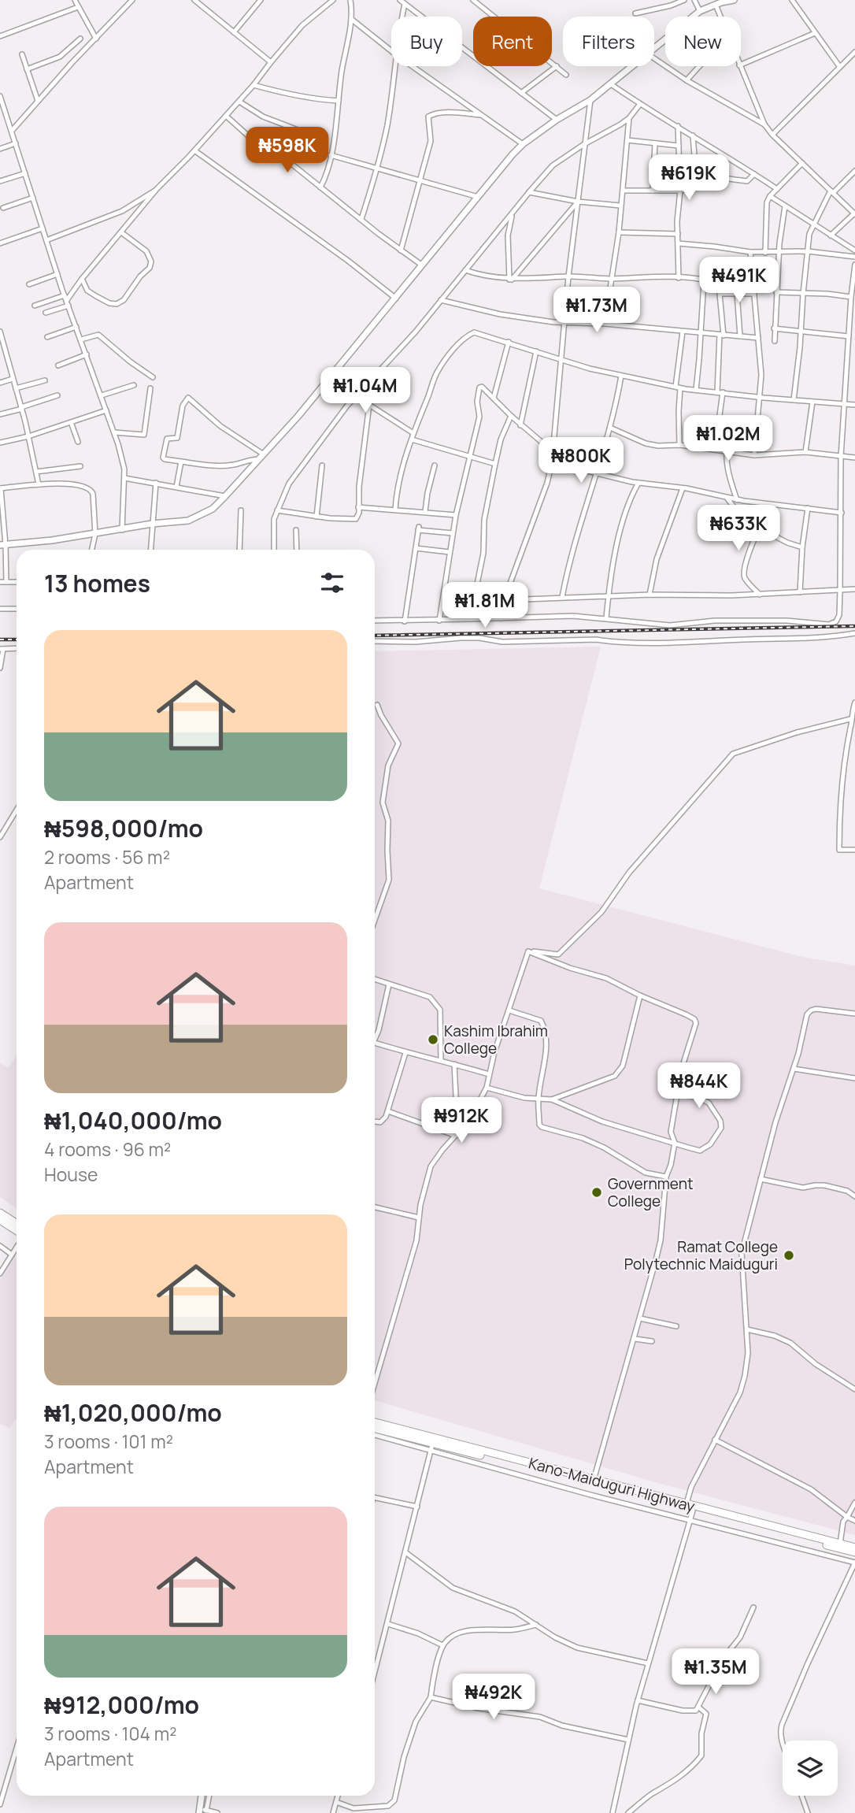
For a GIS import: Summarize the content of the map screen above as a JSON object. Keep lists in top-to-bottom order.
{
  "streets": {
    "highway": ["Kano-Maiduguri Highway"]
  },
  "places": ["Kashim Ibrahim College", "Government College", "Ramat College Polytechnic Maiduguri"],
  "page": {
    "chip": [
      "Buy",
      "Rent",
      "Filters",
      "New"
    ],
    "price": [
      "₦598K",
      "₦619K",
      "₦491K",
      "₦1.73M",
      "₦1.04M",
      "₦1.02M",
      "₦800K",
      "₦633K",
      "₦1.81M",
      "₦844K",
      "₦912K",
      "₦1.35M",
      "₦492K"
    ],
    "heading": "13 homes",
    "list": [
      {
        "name": "₦598,000/mo",
        "note": "2 rooms · 56 m² · Apartment"
      },
      {
        "name": "₦1,040,000/mo",
        "note": "4 rooms · 96 m² · House"
      },
      {
        "name": "₦1,020,000/mo",
        "note": "3 rooms · 101 m² · Apartment"
      },
      {
        "name": "₦912,000/mo",
        "note": "3 rooms · 104 m² · Apartment"
      }
    ]
  }
}
